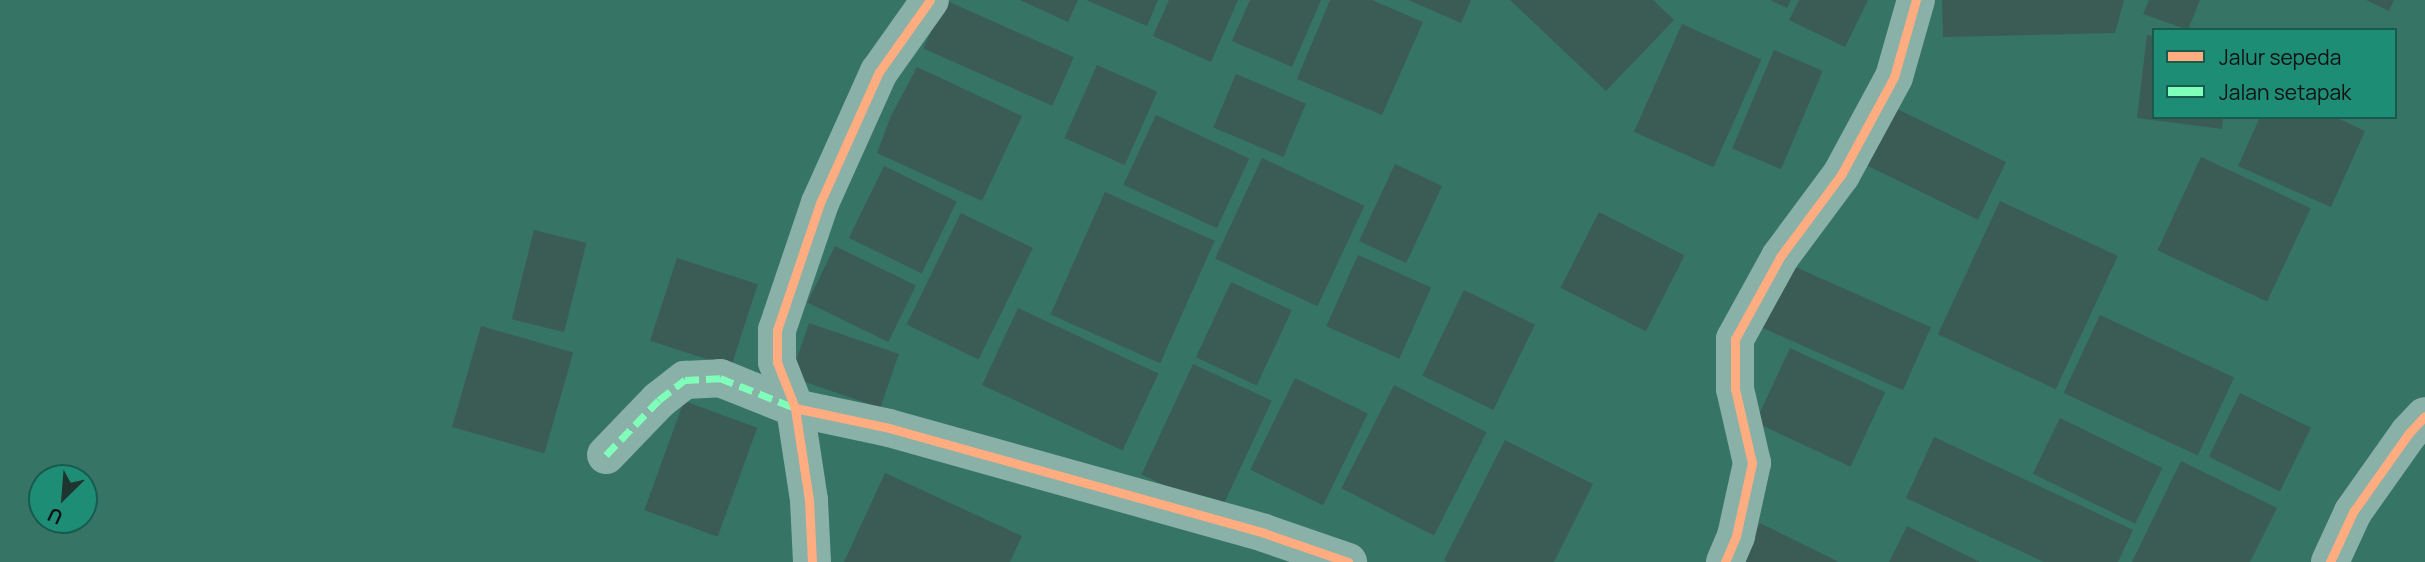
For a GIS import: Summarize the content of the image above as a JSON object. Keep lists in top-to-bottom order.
{
  "legend": ["Jalur sepeda", "Jalan setapak"],
  "north": "bottom left"
}
